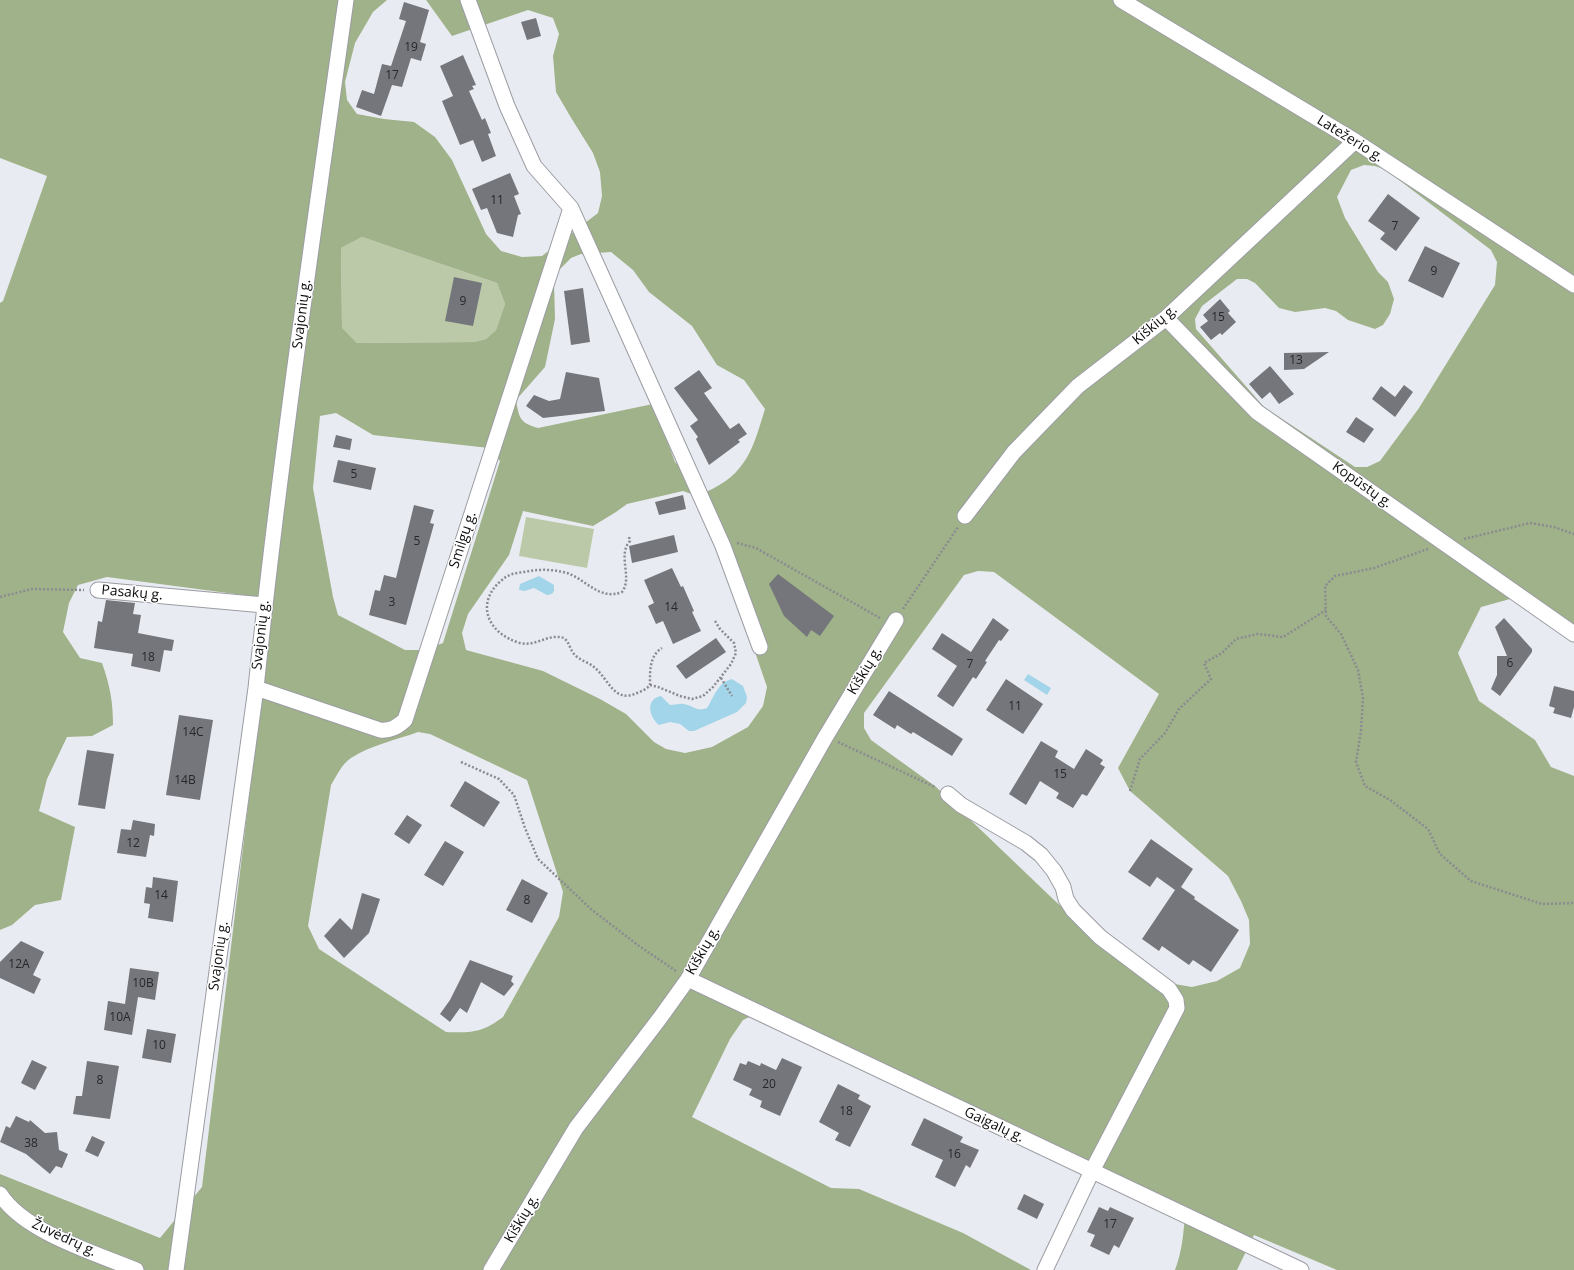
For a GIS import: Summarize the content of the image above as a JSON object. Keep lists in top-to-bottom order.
{
  "streets": {
    "street": [
      "Latežerio g.",
      "Svajonių g.",
      "Kiškių g.",
      "Kopūstų g.",
      "Smilgų g.",
      "Pasakų g.",
      "Gaigalų g.",
      "Žuvėdrų g."
    ]
  },
  "crossings": [
    ["Latežerio g.", "Kiškių g."],
    ["Svajonių g.", "Smilgų g."],
    ["Svajonių g.", "Pasakų g."],
    ["Kiškių g.", "Kopūstų g."],
    ["Kiškių g.", "Gaigalų g."]
  ],
  "house_numbers": [
    "19",
    "17",
    "11",
    "7",
    "9",
    "9",
    "15",
    "13",
    "5",
    "5",
    "3",
    "14",
    "18",
    "6",
    "7",
    "11",
    "14C",
    "15",
    "14B",
    "12",
    "14",
    "8",
    "12A",
    "10B",
    "10A",
    "10",
    "8",
    "20",
    "18",
    "38",
    "16",
    "17"
  ]
}
